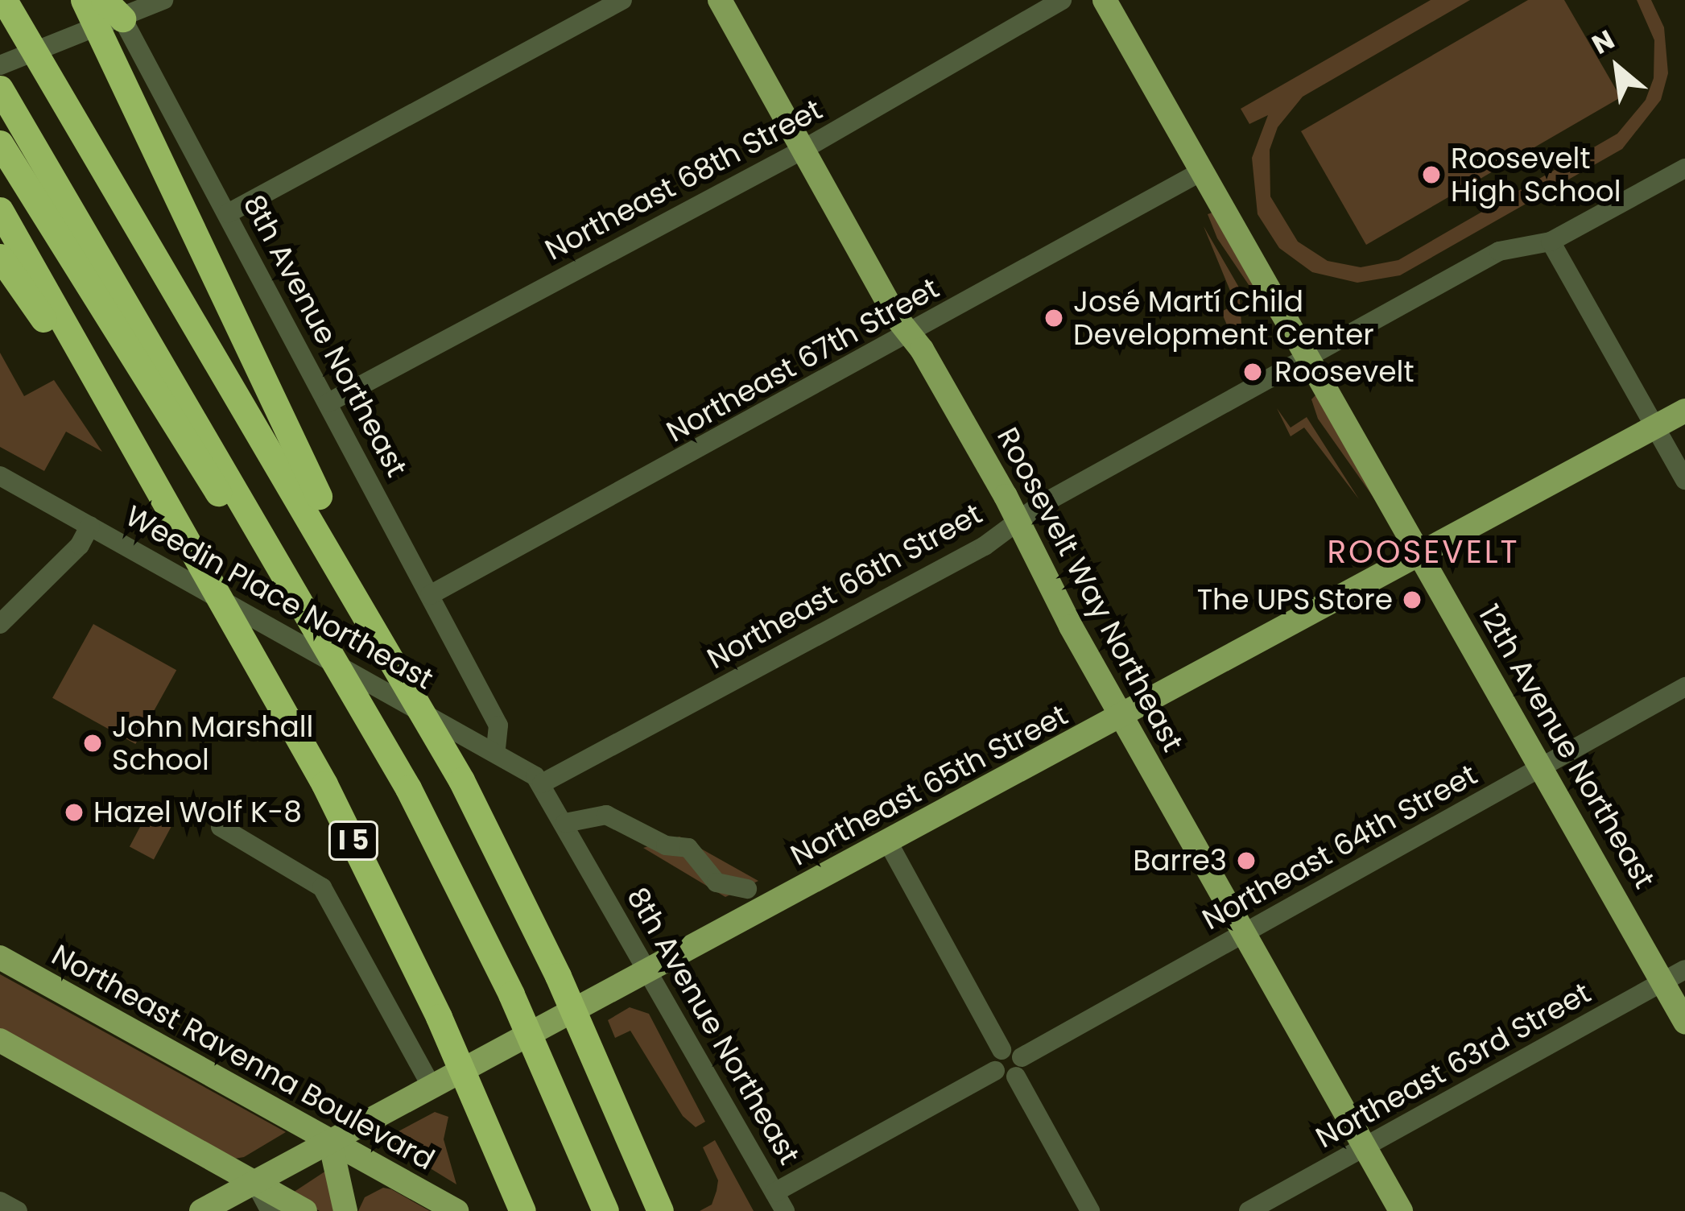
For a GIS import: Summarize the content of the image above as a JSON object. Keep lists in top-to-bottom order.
{
  "streets": {
    "highway": ["I 5"],
    "main road": [
      "Roosevelt Way Northeast",
      "12th Avenue Northeast",
      "Northeast 65th Street",
      "Northeast Ravenna Boulevard"
    ],
    "street": [
      "Northeast 68th Street",
      "8th Avenue Northeast",
      "Northeast 67th Street",
      "Northeast 66th Street",
      "Weedin Place Northeast",
      "Northeast 64th Street",
      "Northeast 63rd Street"
    ]
  },
  "crossings": [
    ["Northeast 68th Street", "8th Avenue Northeast"],
    ["Northeast 68th Street", "Roosevelt Way Northeast"],
    ["8th Avenue Northeast", "Northeast 67th Street"],
    ["8th Avenue Northeast", "Northeast 66th Street"],
    ["8th Avenue Northeast", "Weedin Place Northeast"],
    ["8th Avenue Northeast", "Northeast 65th Street"],
    ["Northeast 67th Street", "Roosevelt Way Northeast"],
    ["Northeast 67th Street", "12th Avenue Northeast"],
    ["Northeast 66th Street", "Roosevelt Way Northeast"],
    ["Northeast 66th Street", "Weedin Place Northeast"],
    ["Northeast 66th Street", "12th Avenue Northeast"],
    ["Roosevelt Way Northeast", "Northeast 65th Street"],
    ["Roosevelt Way Northeast", "Northeast 64th Street"],
    ["Roosevelt Way Northeast", "Northeast 63rd Street"],
    ["12th Avenue Northeast", "Northeast 65th Street"],
    ["12th Avenue Northeast", "Northeast 64th Street"],
    ["12th Avenue Northeast", "Northeast 63rd Street"],
    ["Northeast 65th Street", "Northeast Ravenna Boulevard"]
  ],
  "districts": ["ROOSEVELT"],
  "places": [
    "Roosevelt High School",
    "José Martí Child Development Center",
    "Roosevelt",
    "The UPS Store",
    "John Marshall School",
    "Hazel Wolf K-8",
    "Barre3"
  ],
  "north": "top left"
}
